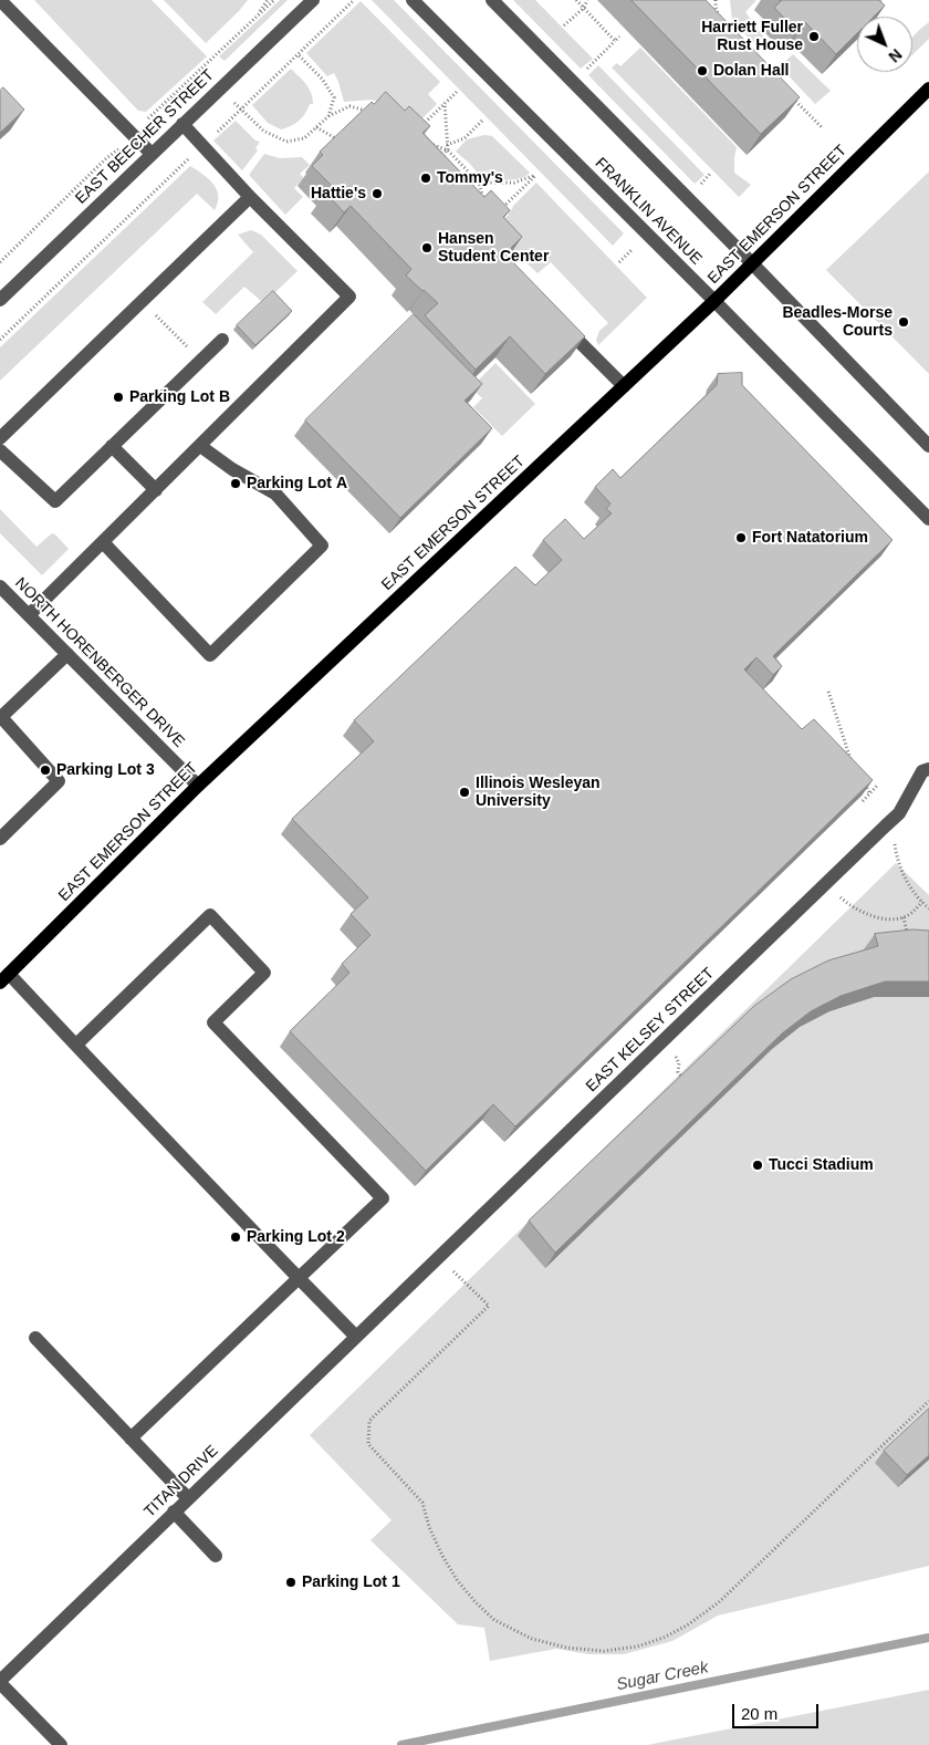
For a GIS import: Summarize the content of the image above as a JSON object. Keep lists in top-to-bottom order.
{
  "streets": {
    "main road": ["EAST EMERSON STREET"],
    "street": [
      "EAST BEECHER STREET",
      "FRANKLIN AVENUE",
      "NORTH HORENBERGER DRIVE",
      "EAST KELSEY STREET",
      "TITAN DRIVE"
    ]
  },
  "crossings": [
    ["FRANKLIN AVENUE", "EAST EMERSON STREET"],
    ["EAST EMERSON STREET", "NORTH HORENBERGER DRIVE"],
    ["EAST KELSEY STREET", "TITAN DRIVE"]
  ],
  "water": ["Sugar Creek"],
  "places": [
    "Harriett Fuller Rust House",
    "Dolan Hall",
    "Tommy's",
    "Hattie's",
    "Hansen Student Center",
    "Beadles-Morse Courts",
    "Parking Lot B",
    "Parking Lot A",
    "Fort Natatorium",
    "Parking Lot 3",
    "Illinois Wesleyan University",
    "Tucci Stadium",
    "Parking Lot 2",
    "Parking Lot 1"
  ],
  "scale_bar": "20 m",
  "north": "bottom right"
}
